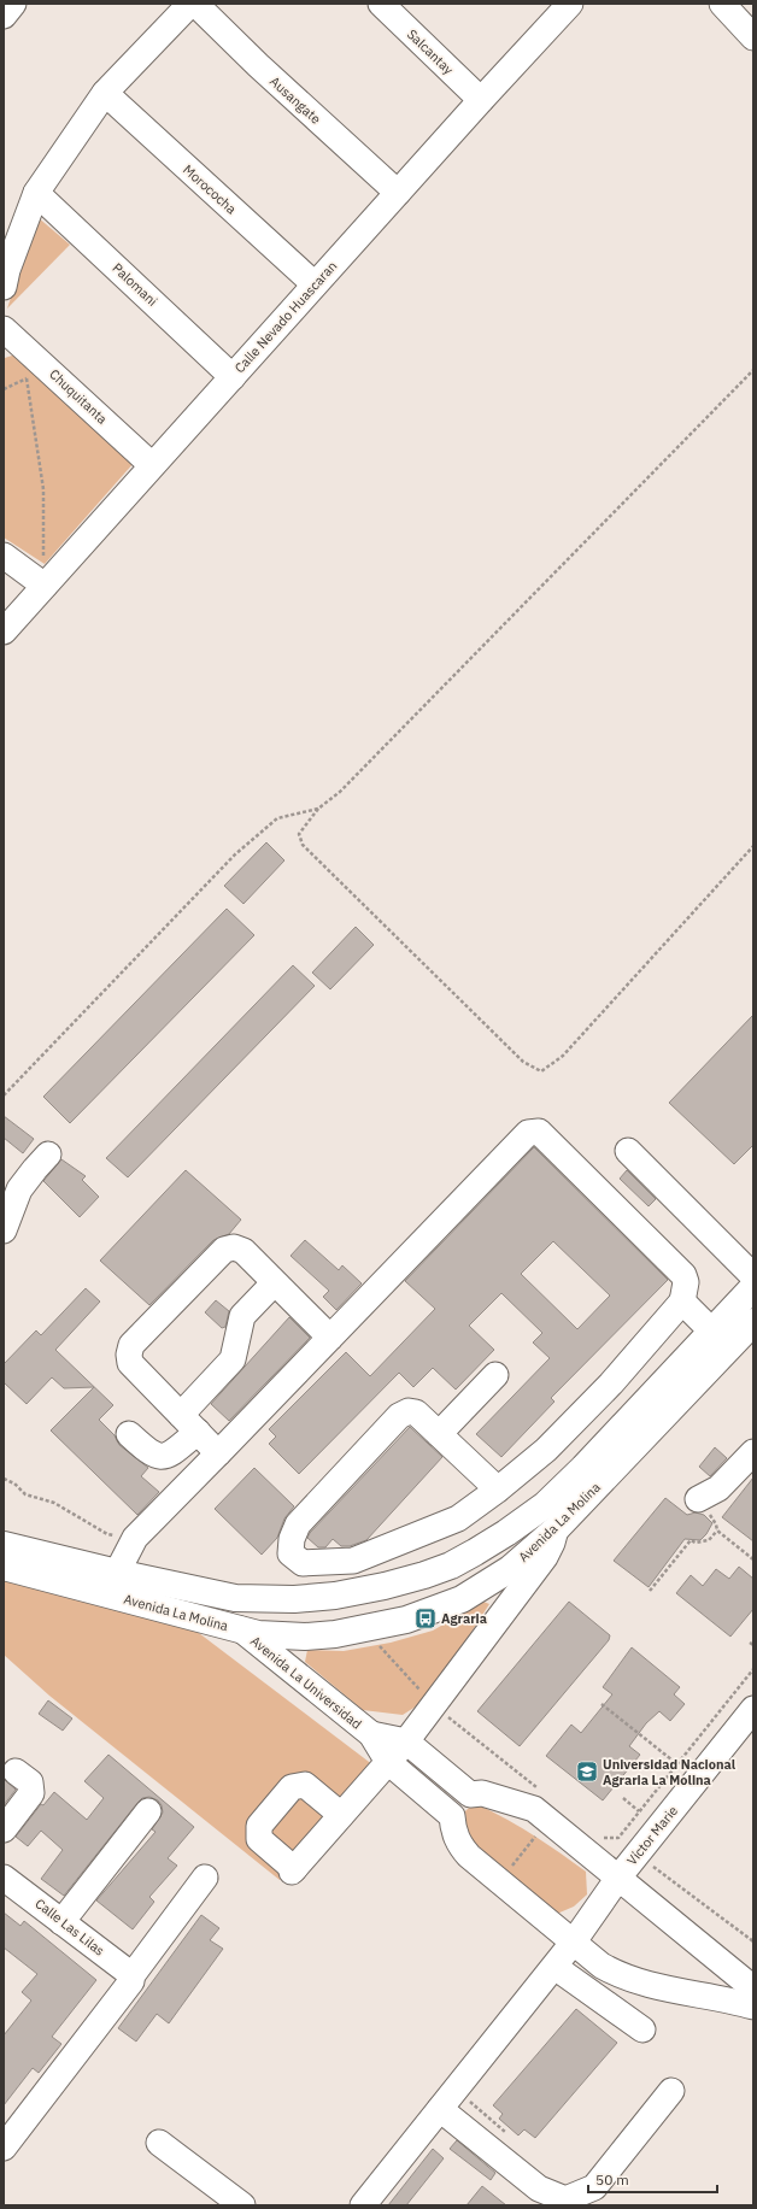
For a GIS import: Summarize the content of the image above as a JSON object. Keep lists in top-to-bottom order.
{
  "streets": {
    "main road": ["Avenida La Molina"],
    "street": [
      "Salcantay",
      "Ausangate",
      "Morococha",
      "Palomani",
      "Calle Nevado Huascaran",
      "Chuquitanta",
      "Avenida La Universidad",
      "Víctor Marie",
      "Calle Las Lilas"
    ]
  },
  "crossings": [
    ["Salcantay", "Calle Nevado Huascaran"],
    ["Ausangate", "Calle Nevado Huascaran"],
    ["Morococha", "Calle Nevado Huascaran"],
    ["Palomani", "Calle Nevado Huascaran"],
    ["Calle Nevado Huascaran", "Chuquitanta"],
    ["Avenida La Molina", "Avenida La Universidad"]
  ],
  "places": {
    "bus stop": ["Agraria"],
    "school or university": ["Universidad Nacional Agraria La Molina"]
  },
  "scale_bar": "50 m"
}
